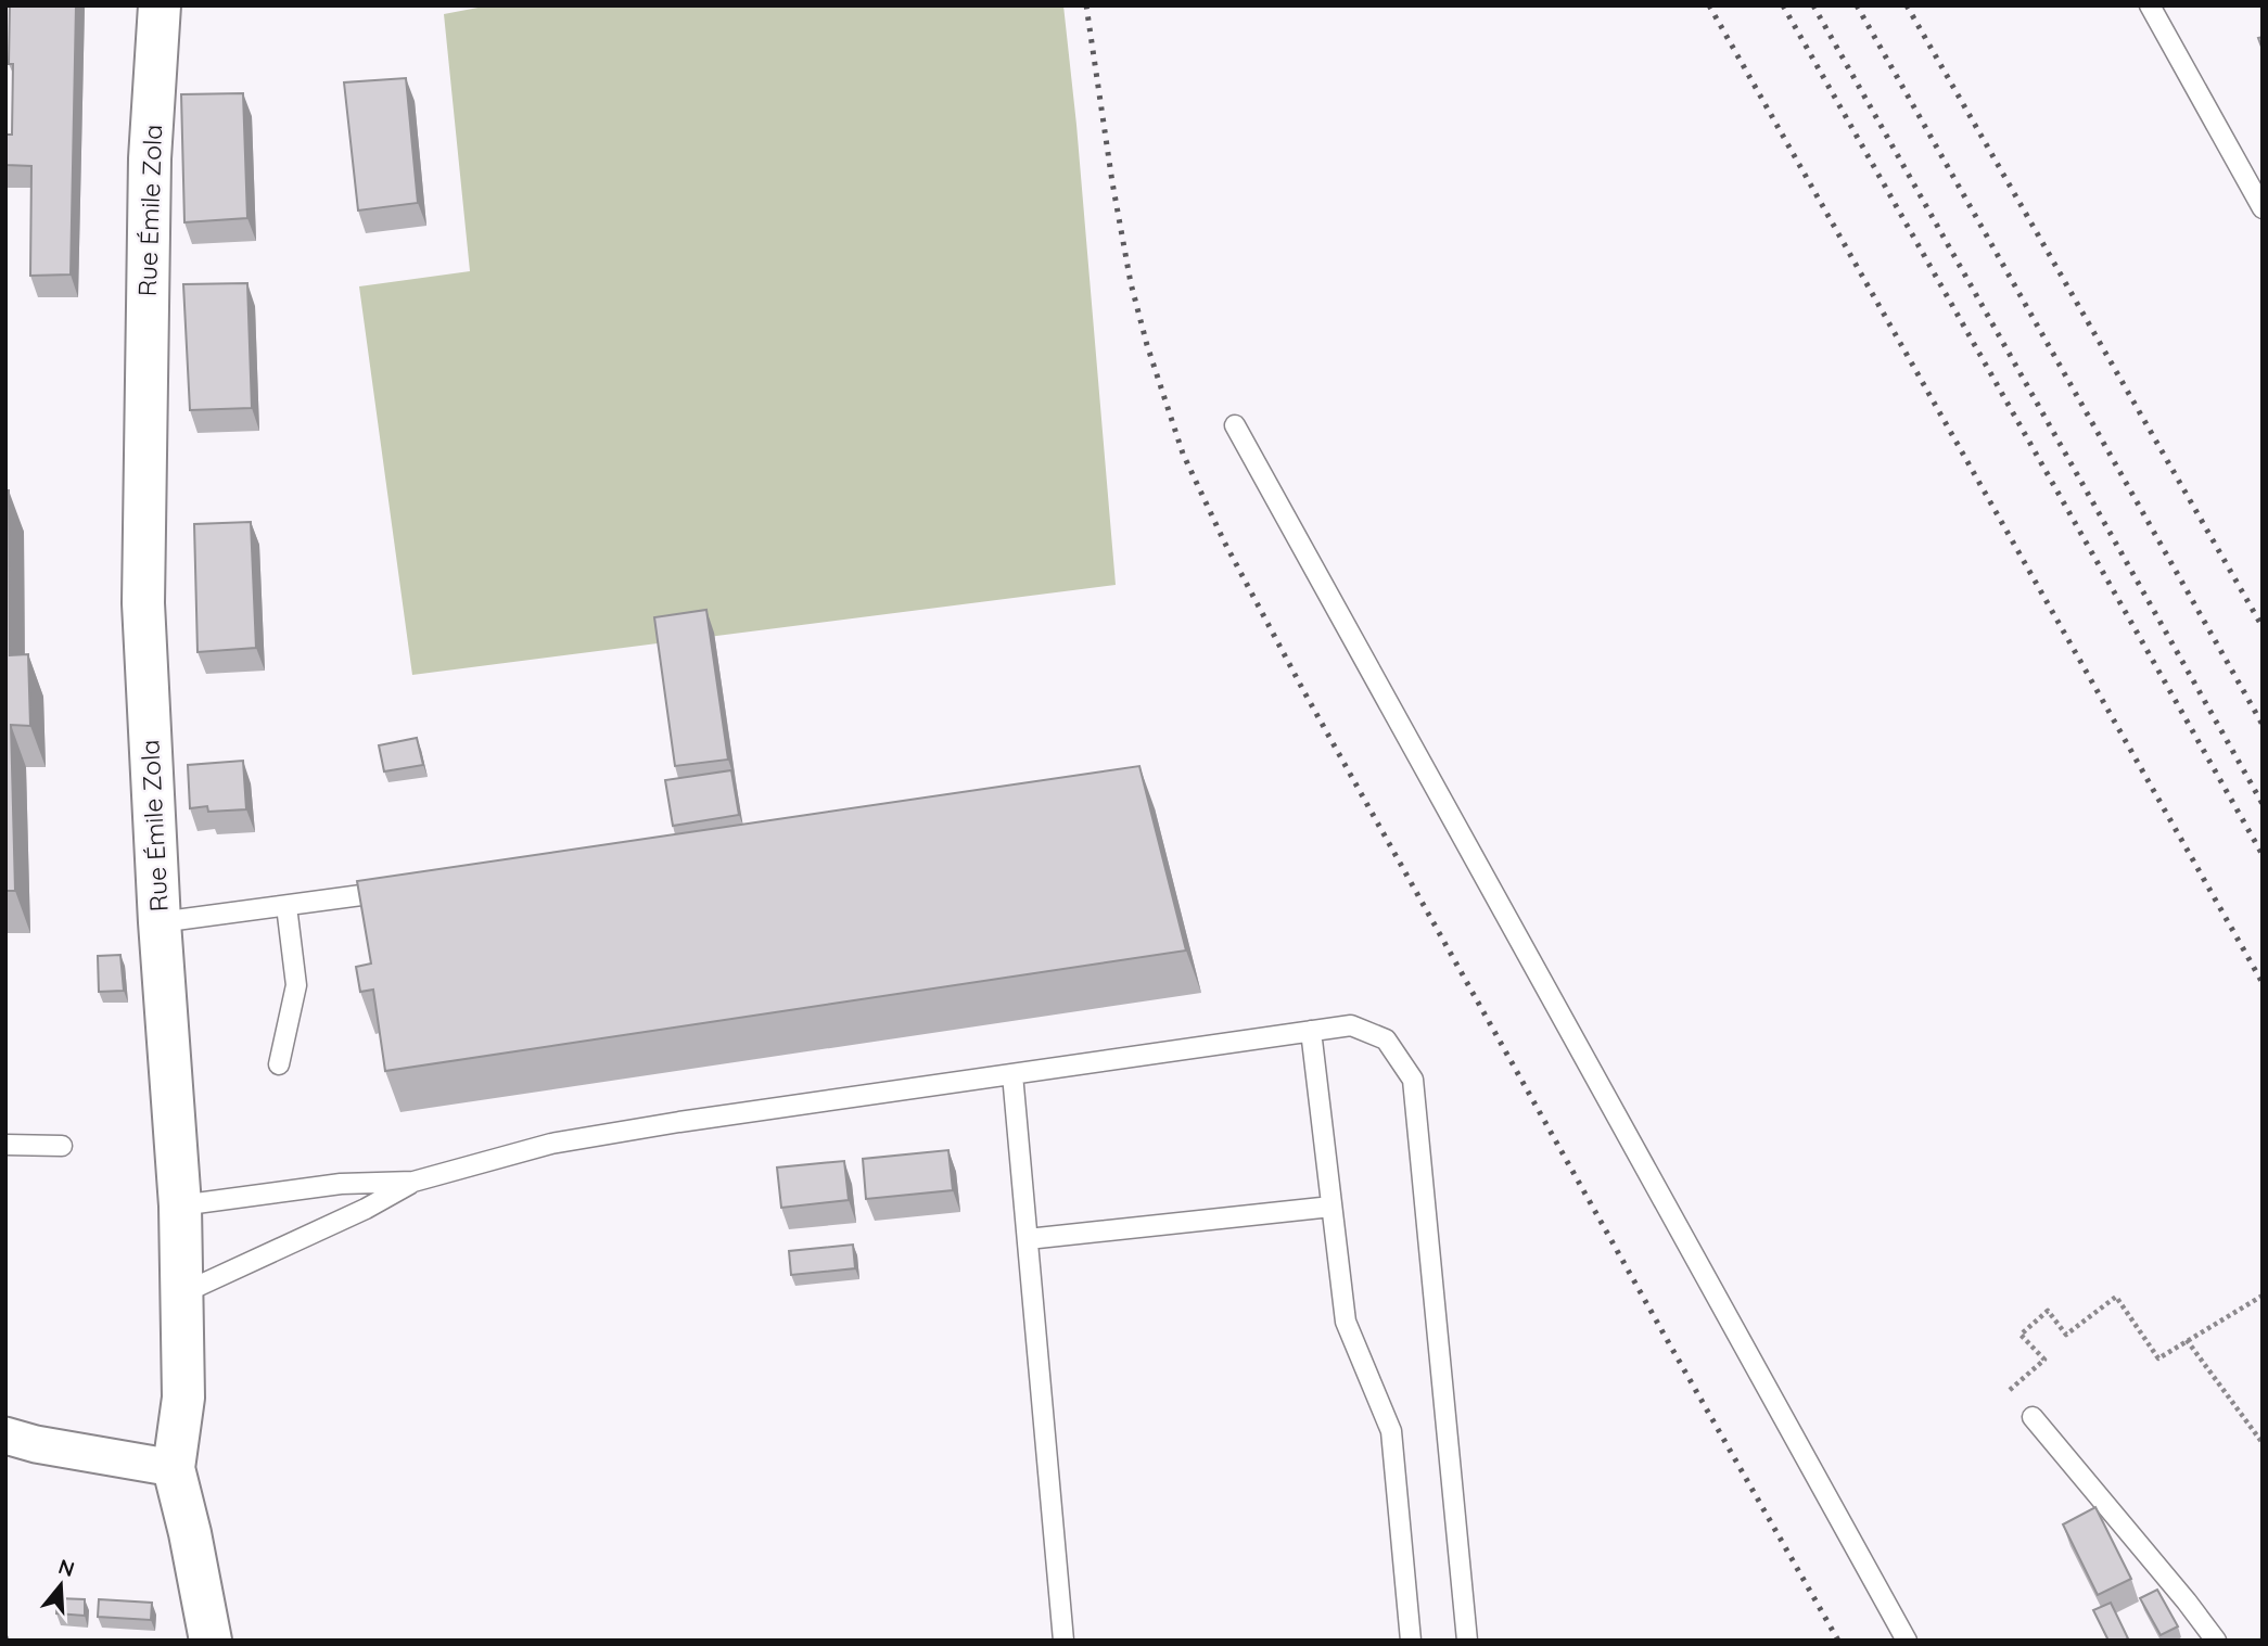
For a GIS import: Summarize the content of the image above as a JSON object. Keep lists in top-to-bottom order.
{
  "streets": {
    "street": ["Rue Émile Zola"]
  },
  "north": "top"
}
